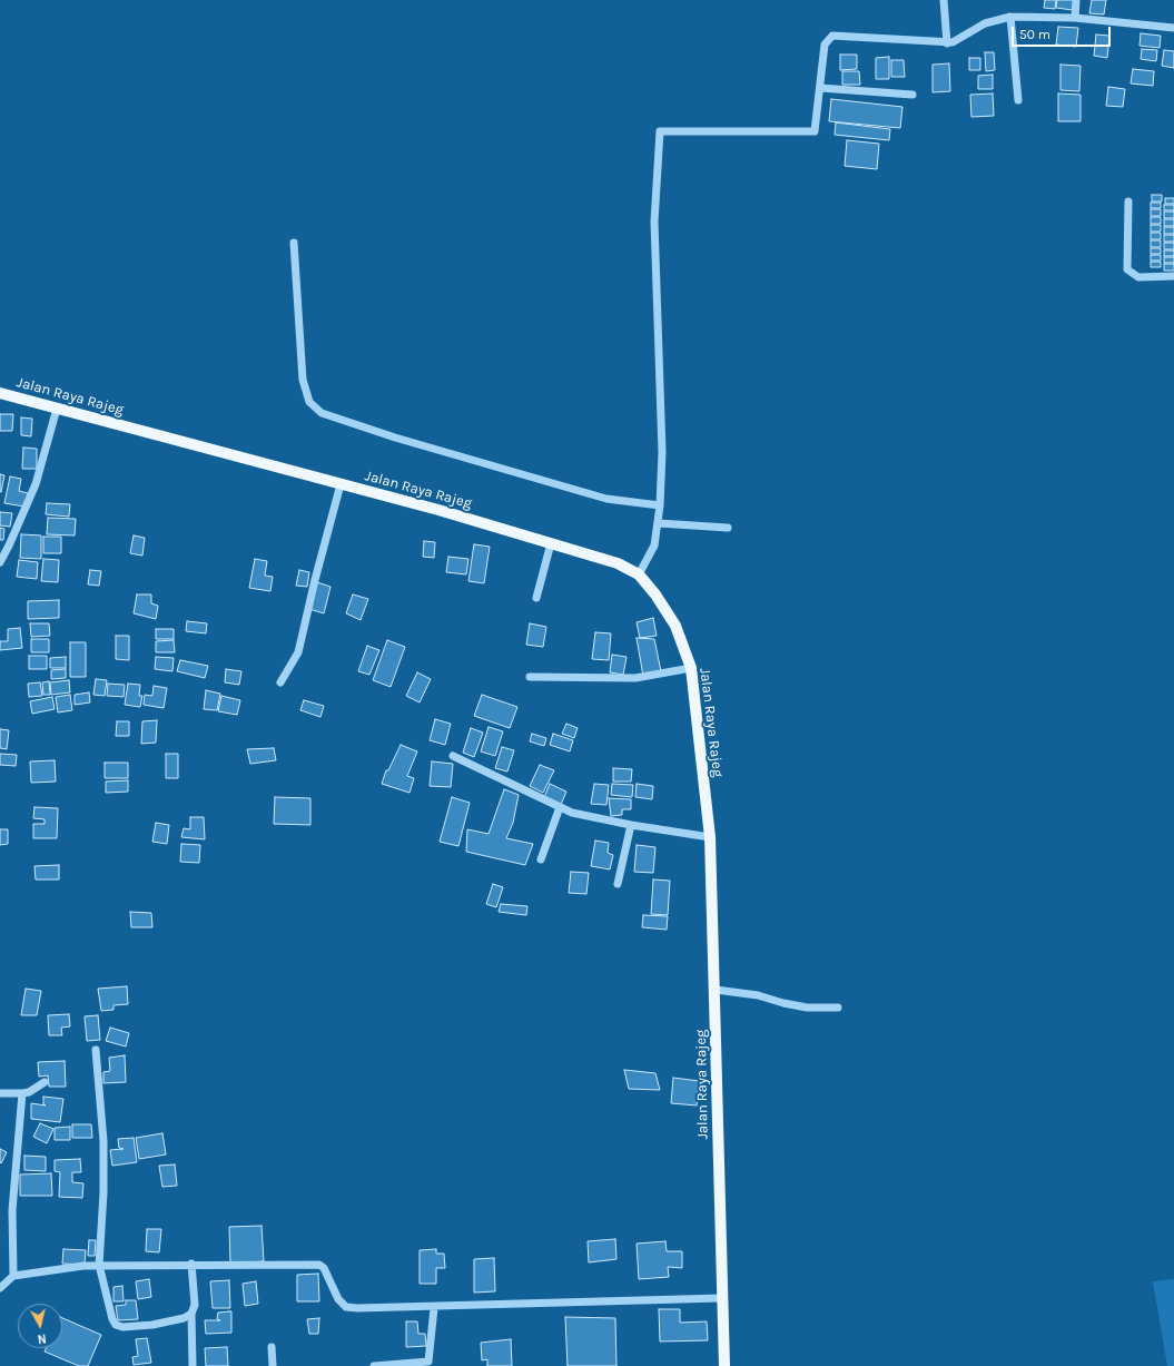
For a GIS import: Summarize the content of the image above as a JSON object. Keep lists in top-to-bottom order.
{
  "streets": {
    "main road": ["Jalan Raya Rajeg"]
  },
  "scale_bar": "50 m",
  "north": "bottom"
}
